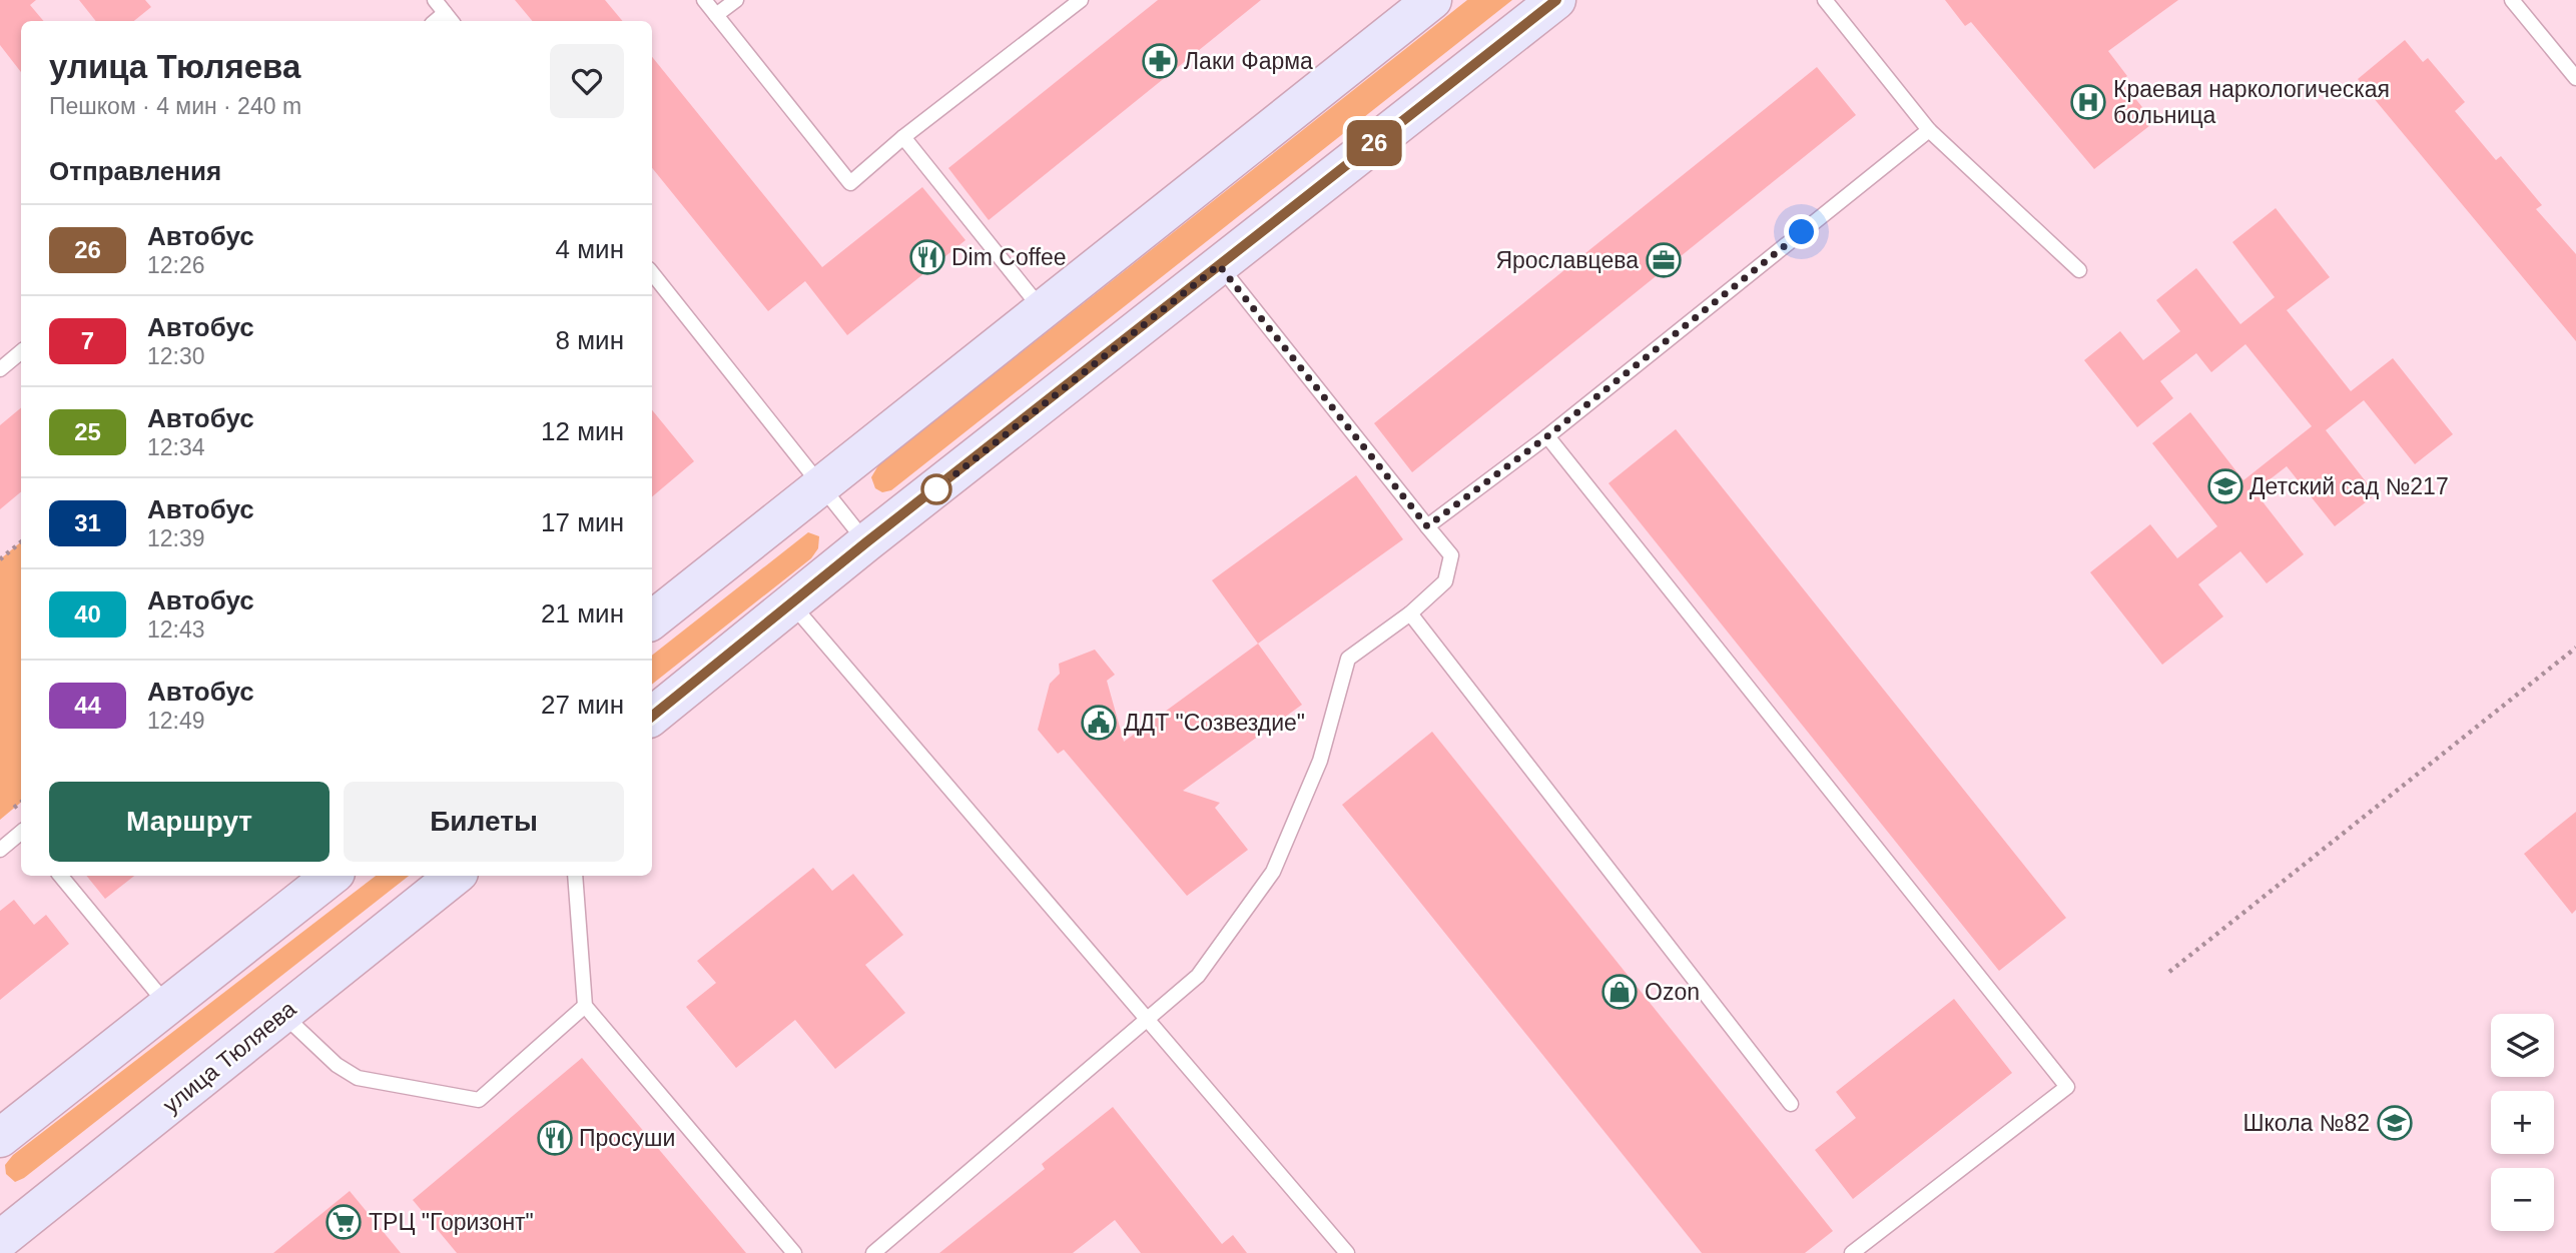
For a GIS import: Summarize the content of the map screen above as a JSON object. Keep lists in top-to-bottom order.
{
  "streets": {
    "main road": ["улица Тюляева"]
  },
  "places": {
    "pharmacy": ["Лаки Фарма"],
    "hospital": ["Краевая наркологическая больница"],
    "restaurant": ["Dim Coffee", "Просуши"],
    "office": ["Ярославцева"],
    "school or university": ["Детский сад №217", "Школа №82"],
    "public building": ["ДДТ \"Созвездие\""],
    "shop": ["Ozon"],
    "supermarket": ["ТРЦ \"Горизонт\""]
  },
  "lines": ["bus line 26"],
  "page": {
    "on_map": "26",
    "heading": [
      ["улица Тюляева", "Пешком · 4 мин · 240 m"],
      "Отправления"
    ],
    "list": [
      {
        "mark": "26",
        "name": "Автобус",
        "note": "12:26",
        "value": "4 мин"
      },
      {
        "mark": "7",
        "name": "Автобус",
        "note": "12:30",
        "value": "8 мин"
      },
      {
        "mark": "25",
        "name": "Автобус",
        "note": "12:34",
        "value": "12 мин"
      },
      {
        "mark": "31",
        "name": "Автобус",
        "note": "12:39",
        "value": "17 мин"
      },
      {
        "mark": "40",
        "name": "Автобус",
        "note": "12:43",
        "value": "21 мин"
      },
      {
        "mark": "44",
        "name": "Автобус",
        "note": "12:49",
        "value": "27 мин"
      }
    ],
    "buttons": ["Маршрут", "Билеты"],
    "map_buttons": ["+", "−"]
  }
}
